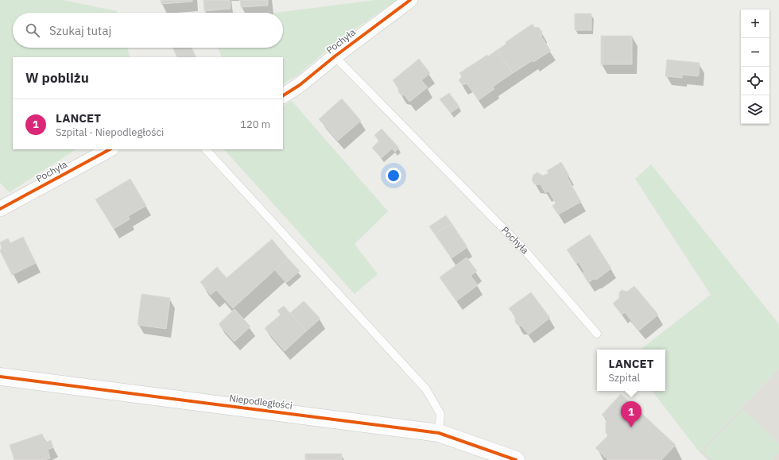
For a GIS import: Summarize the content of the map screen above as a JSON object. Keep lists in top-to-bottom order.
{
  "streets": {
    "street": ["Pochyła", "Niepodległości"]
  },
  "page": {
    "map_buttons": ["+", "−"],
    "search": "Szukaj tutaj",
    "heading": "W pobliżu",
    "list": [
      {
        "mark": "1",
        "name": "LANCET",
        "note": "Szpital · Niepodległości",
        "value": "120 m"
      }
    ],
    "popup": ["LANCET", "Szpital"],
    "pins": "1"
  }
}
